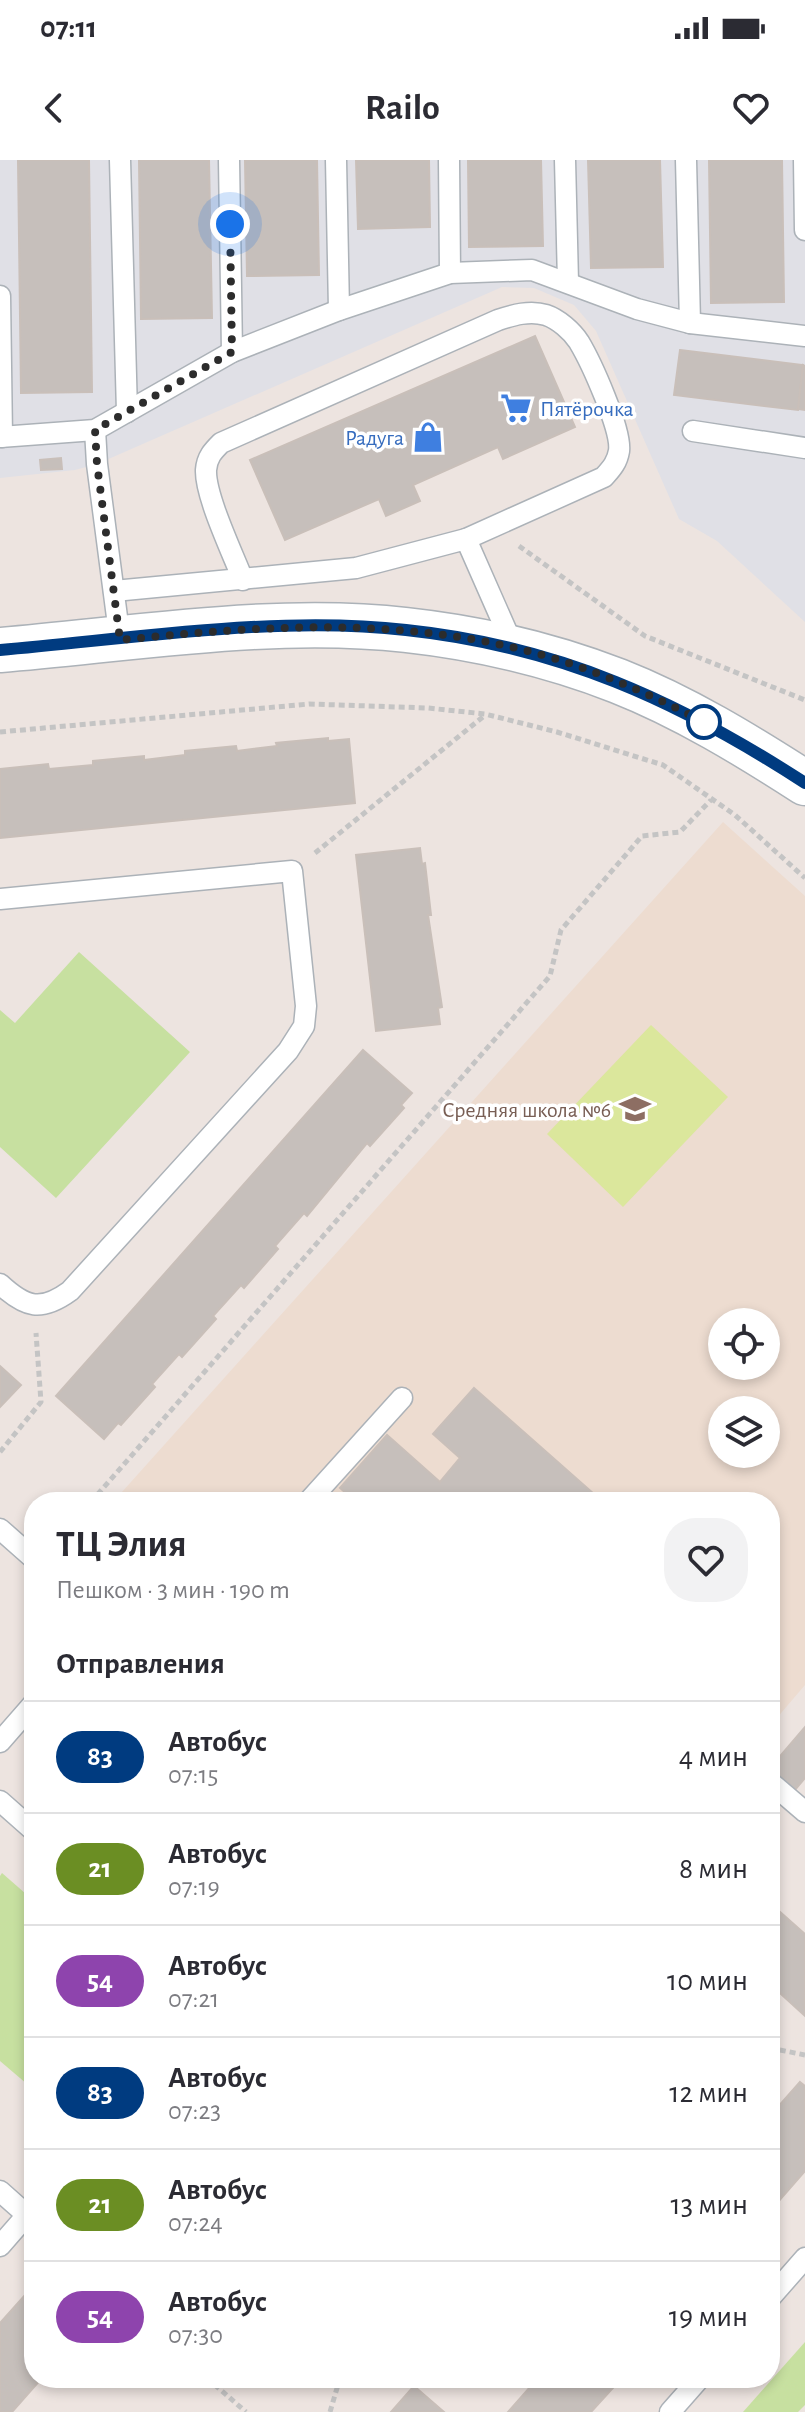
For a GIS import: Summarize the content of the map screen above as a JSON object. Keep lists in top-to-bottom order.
{
  "places": {
    "supermarket": ["Пятёрочка"],
    "shop": ["Радуга"],
    "school or university": ["Средняя школа №6"]
  },
  "lines": ["bus line 83"],
  "page": {
    "status": "07:11",
    "header": "Railo",
    "heading": [
      ["ТЦ Элия", "Пешком · 3 мин · 190 m"],
      "Отправления"
    ],
    "list": [
      {
        "mark": "83",
        "name": "Автобус",
        "note": "07:15",
        "value": "4 мин"
      },
      {
        "mark": "21",
        "name": "Автобус",
        "note": "07:19",
        "value": "8 мин"
      },
      {
        "mark": "54",
        "name": "Автобус",
        "note": "07:21",
        "value": "10 мин"
      },
      {
        "mark": "83",
        "name": "Автобус",
        "note": "07:23",
        "value": "12 мин"
      },
      {
        "mark": "21",
        "name": "Автобус",
        "note": "07:24",
        "value": "13 мин"
      },
      {
        "mark": "54",
        "name": "Автобус",
        "note": "07:30",
        "value": "19 мин"
      }
    ]
  }
}
